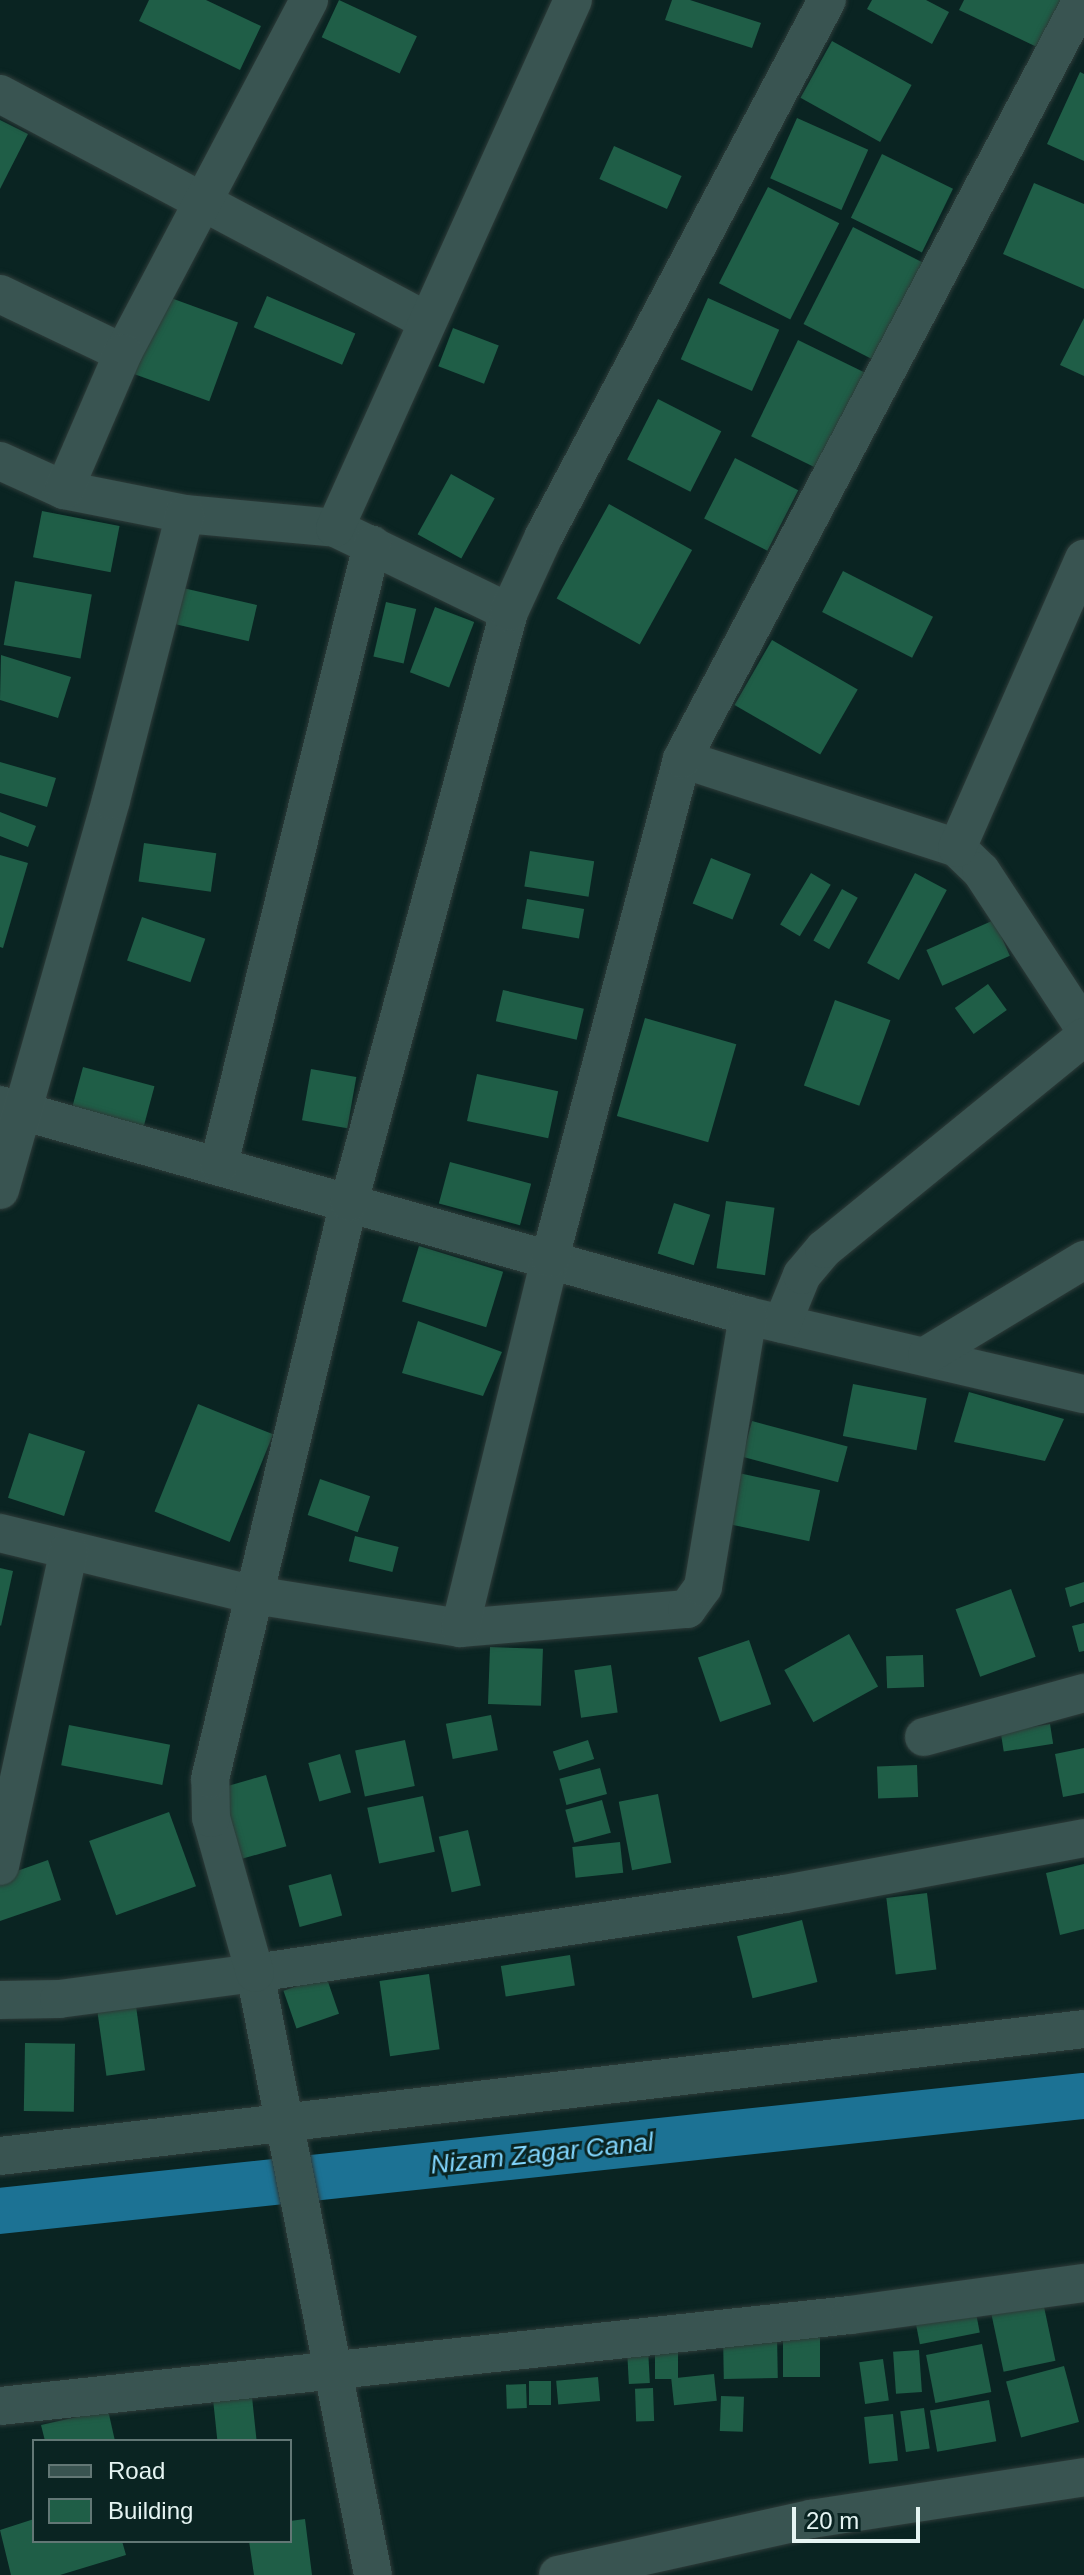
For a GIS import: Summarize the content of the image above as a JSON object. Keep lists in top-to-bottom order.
{
  "water": ["Nizam Zagar Canal"],
  "legend": ["Road", "Building"],
  "scale_bar": "20 m"
}
